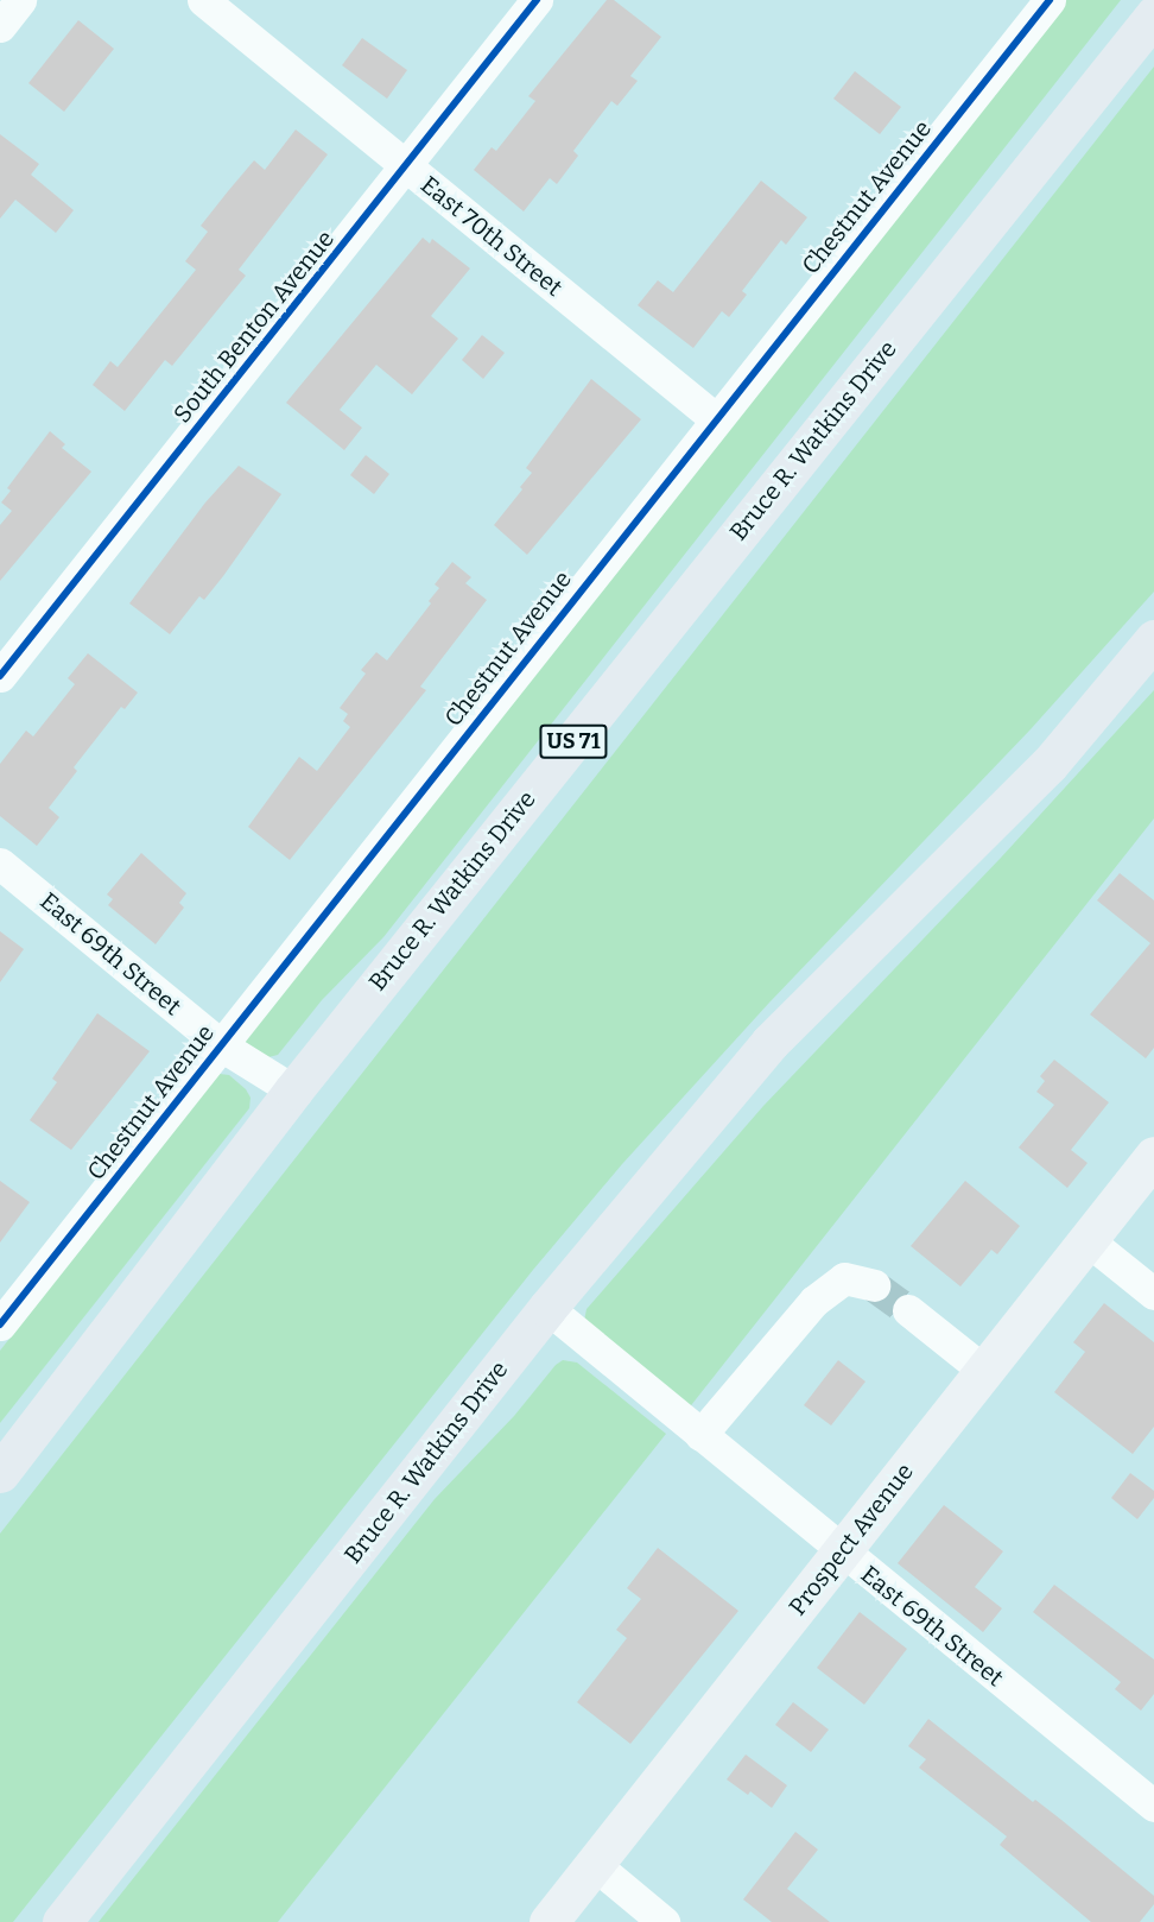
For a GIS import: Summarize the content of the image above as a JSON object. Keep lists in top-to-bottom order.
{
  "streets": {
    "highway": ["Bruce R. Watkins Drive", "US 71"],
    "main road": ["Prospect Avenue"],
    "street": [
      "Chestnut Avenue",
      "East 70th Street",
      "South Benton Avenue",
      "East 69th Street"
    ]
  },
  "crossings": [
    ["Chestnut Avenue", "East 70th Street"],
    ["Chestnut Avenue", "East 69th Street"],
    ["East 70th Street", "South Benton Avenue"],
    ["Bruce R. Watkins Drive", "East 69th Street"],
    ["East 69th Street", "Prospect Avenue"]
  ]
}
